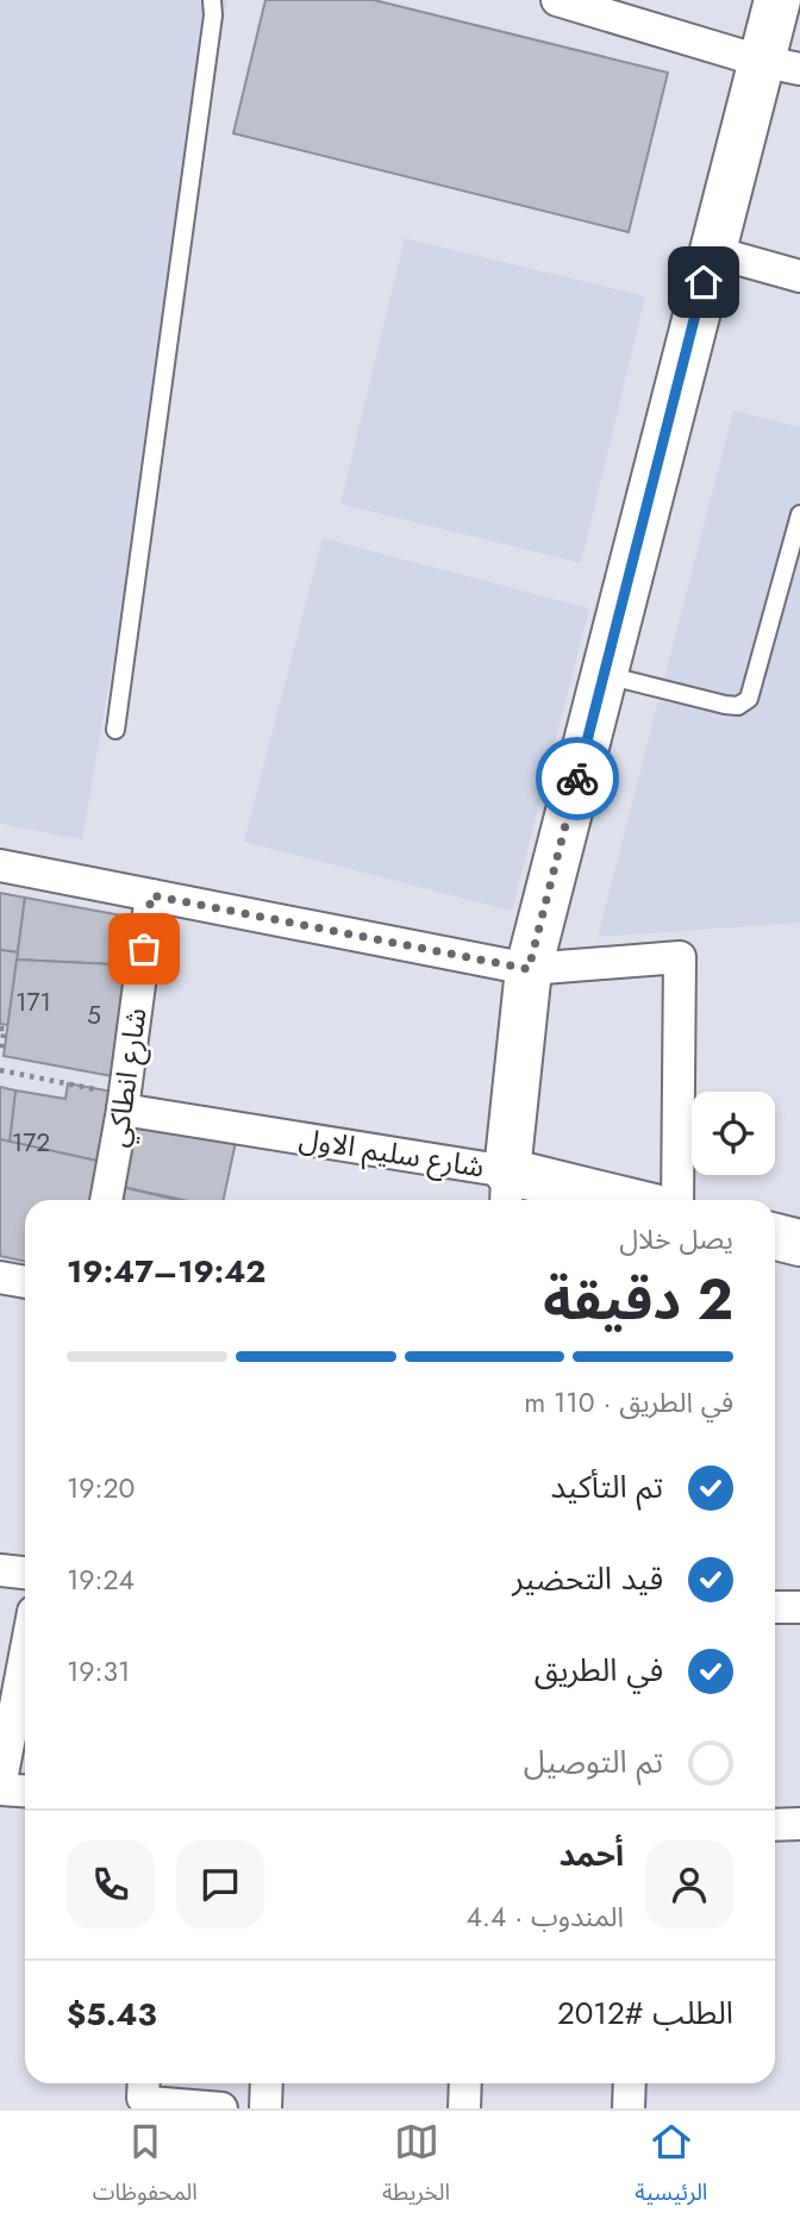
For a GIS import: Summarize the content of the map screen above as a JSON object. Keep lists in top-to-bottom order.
{
  "streets": {
    "street": ["شارع انطاكي", "شارع سليم الاول"]
  },
  "crossings": [
    ["شارع انطاكي", "شارع سليم الاول"]
  ],
  "house_numbers": ["171", "5", "172"],
  "page": {
    "heading": ["2 دقيقة", "يصل خلال", "19:42–19:47"],
    "panel": [
      "أحمد",
      "المندوب · 4.4",
      "الطلب #2012",
      "$5.43"
    ],
    "bar": "في الطريق · 110 m",
    "list": [
      ["تم التأكيد", "19:20"],
      ["قيد التحضير", "19:24"],
      ["في الطريق", "19:31"],
      "تم التوصيل"
    ],
    "tabs": ["الرئيسية", "الخريطة", "المحفوظات"]
  }
}
